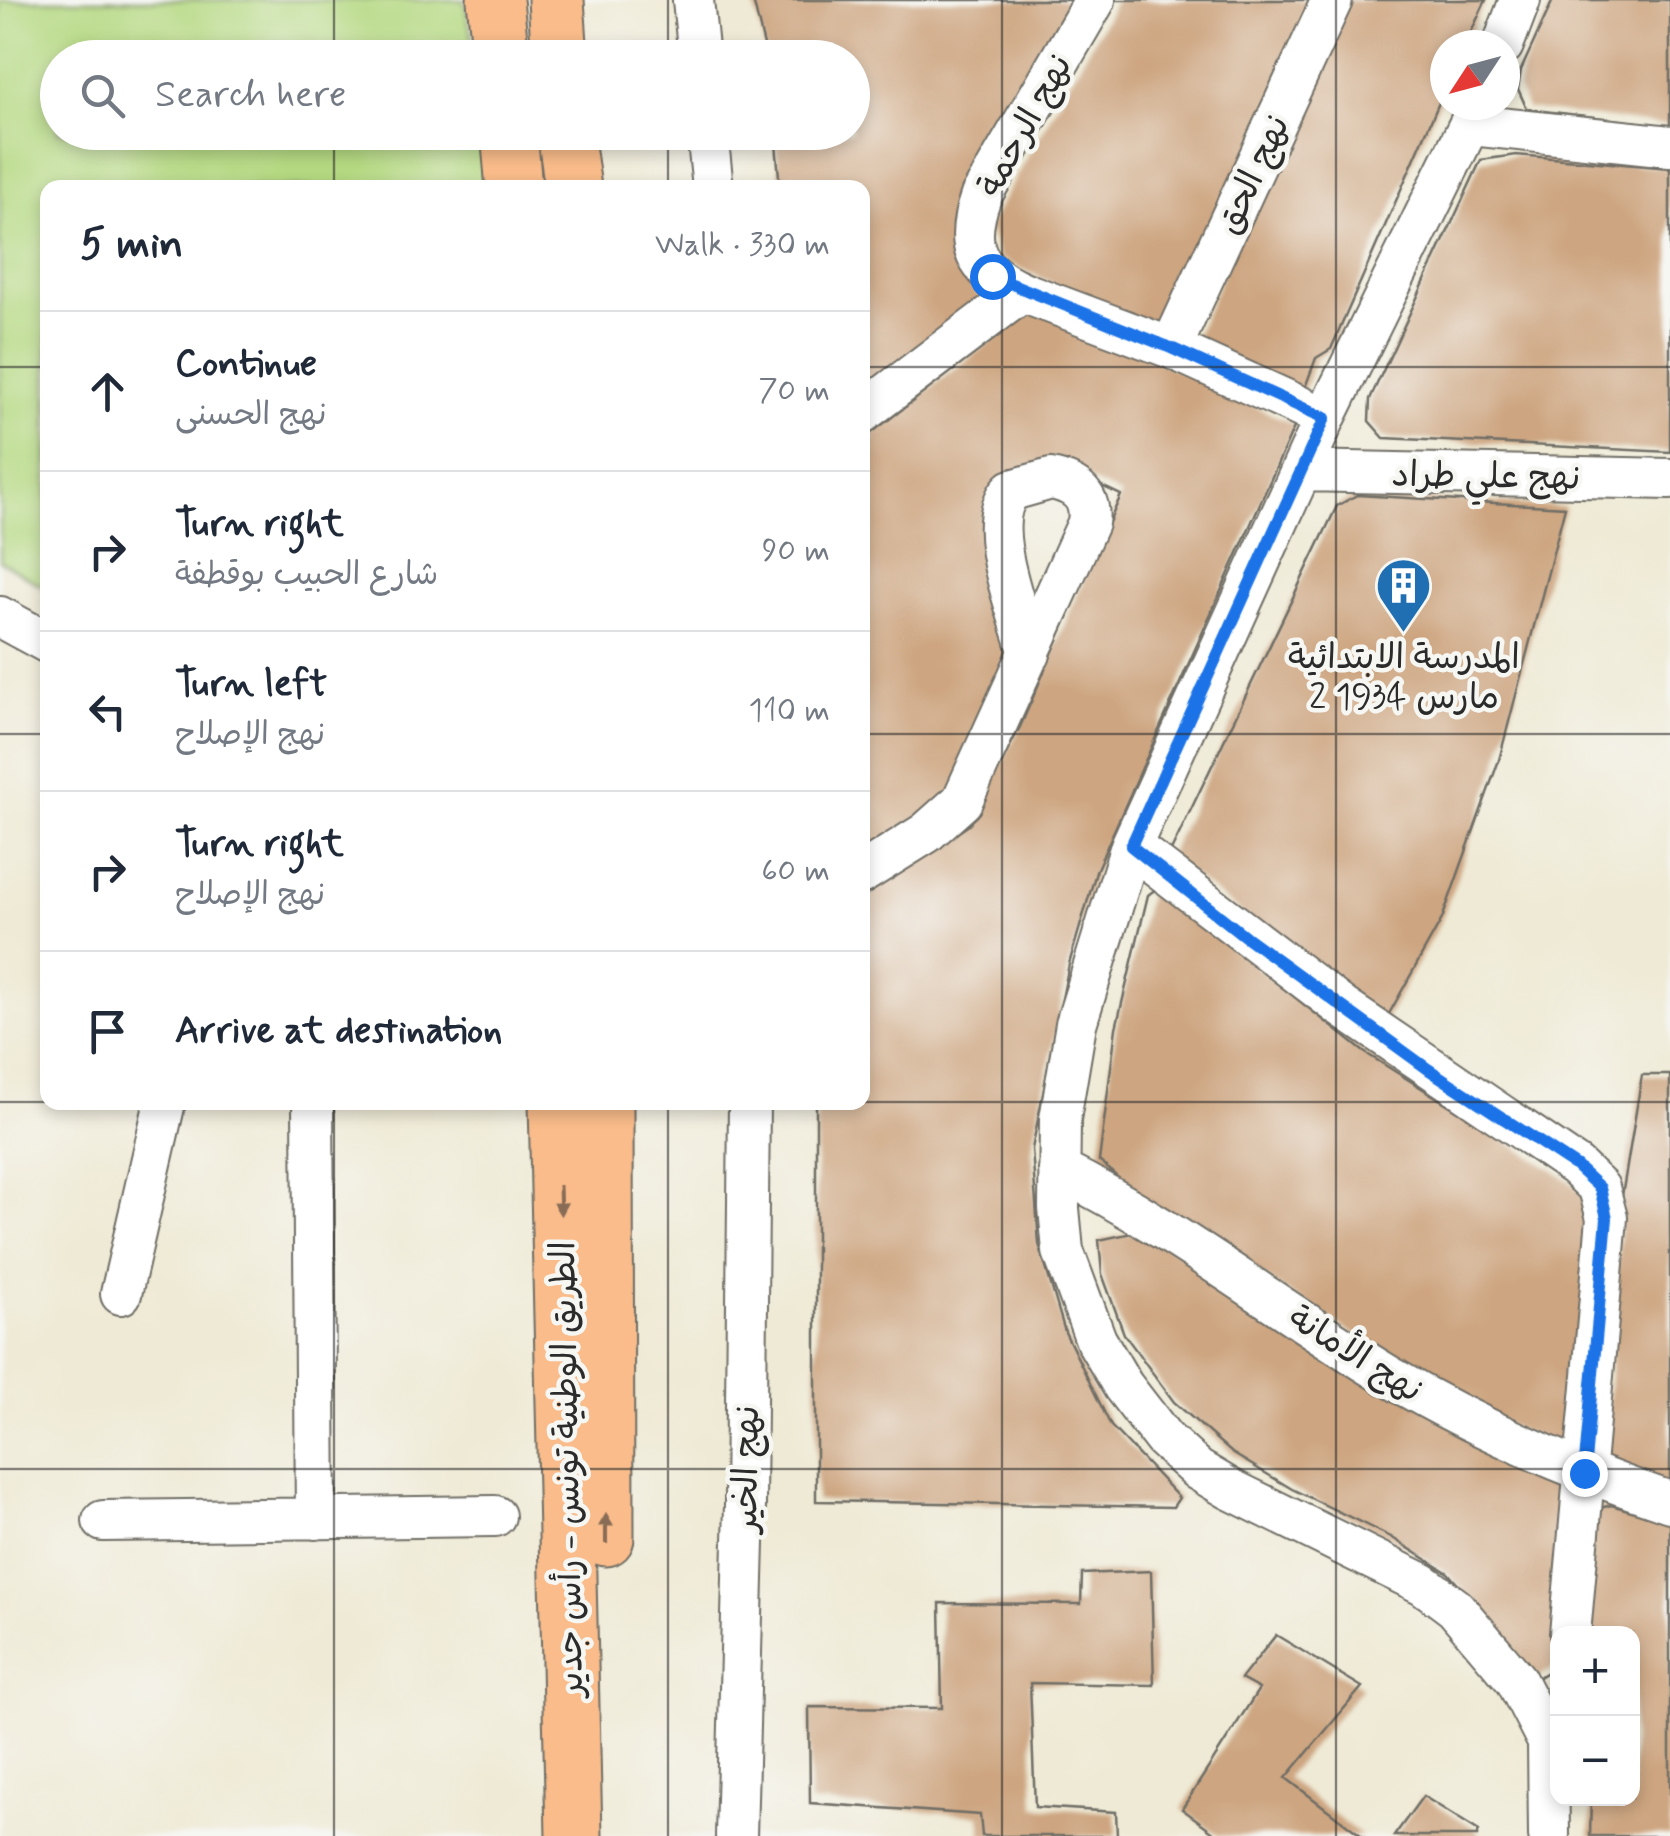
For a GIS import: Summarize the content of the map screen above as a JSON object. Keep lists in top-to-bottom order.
{
  "streets": {
    "main road": ["الطريق الوطنية تونس - رأس جدير"],
    "street": [
      "نهج الرحمة",
      "نهج الحق",
      "نهج علي طراد",
      "نهج الأمانة",
      "نهج الخير"
    ]
  },
  "crossings": [
    ["نهج الرحمة", "نهج الحق"]
  ],
  "places": {
    "building": ["المدرسة الابتدائية 2 مارس 1934"]
  },
  "north": "bottom left",
  "page": {
    "search": "Search here",
    "heading": ["5 min", "Walk · 330 m"],
    "list": [
      ["Continue", "نهج الحسنى", "70 m"],
      ["Turn right", "شارع الحبيب بوقطفة", "90 m"],
      ["Turn left", "نهج الإصلاح", "110 m"],
      ["Turn right", "نهج الإصلاح", "60 m"],
      "Arrive at destination"
    ],
    "map_buttons": ["+", "−"]
  }
}
